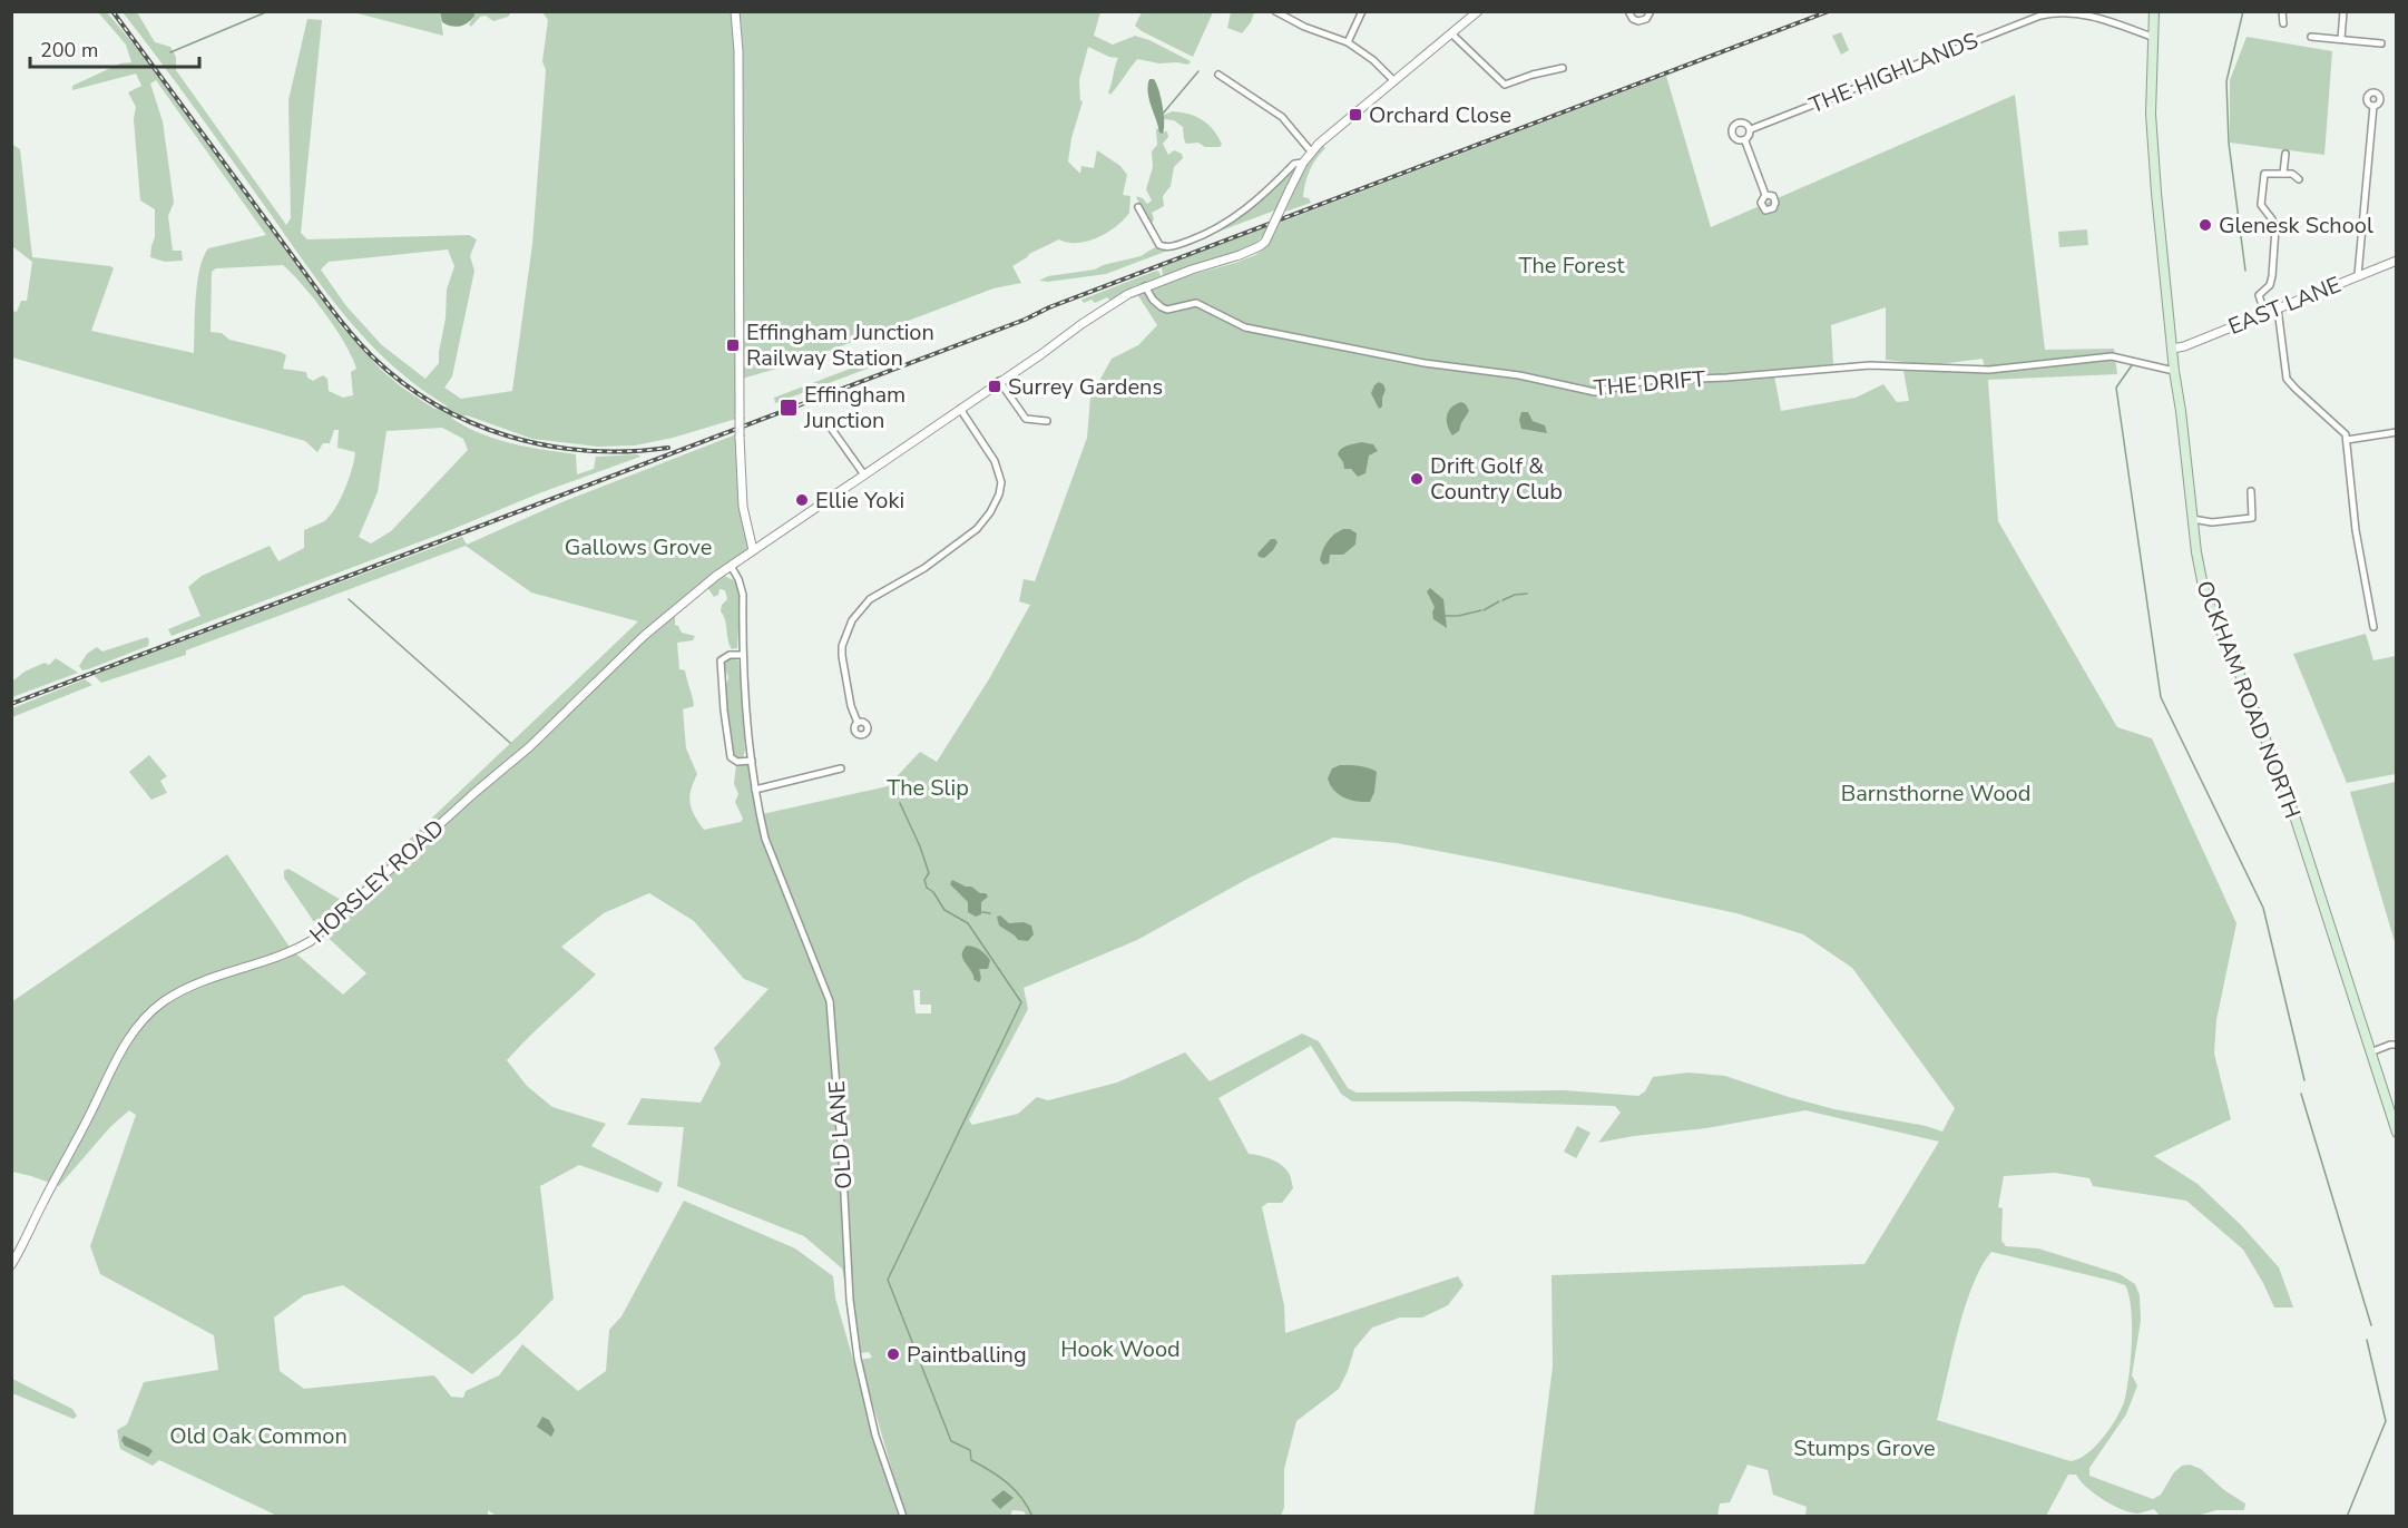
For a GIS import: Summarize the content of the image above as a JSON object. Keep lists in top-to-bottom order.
{
  "streets": {
    "main road": ["OCKHAM ROAD NORTH"],
    "street": [
      "THE HIGHLANDS",
      "EAST LANE",
      "THE DRIFT",
      "HORSLEY ROAD",
      "OLD LANE"
    ]
  },
  "crossings": [
    ["THE HIGHLANDS", "OCKHAM ROAD NORTH"],
    ["EAST LANE", "OCKHAM ROAD NORTH"],
    ["THE DRIFT", "OCKHAM ROAD NORTH"],
    ["THE DRIFT", "HORSLEY ROAD"],
    ["HORSLEY ROAD", "OLD LANE"]
  ],
  "parks": [
    "The Forest",
    "Gallows Grove",
    "The Slip",
    "Barnsthorne Wood",
    "Hook Wood",
    "Old Oak Common",
    "Stumps Grove"
  ],
  "places": {
    "transit": [
      "Orchard Close",
      "Effingham Junction Railway Station",
      "Surrey Gardens",
      "Effingham Junction"
    ],
    "other": [
      "Glenesk School",
      "Drift Golf & Country Club",
      "Ellie Yoki",
      "Paintballing"
    ]
  },
  "scale_bar": "200 m"
}
